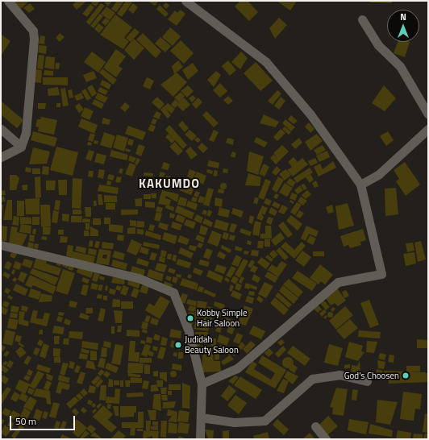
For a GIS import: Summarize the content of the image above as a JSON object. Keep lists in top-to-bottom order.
{
  "districts": ["KAKUMDO"],
  "places": ["Kobby Simple Hair Saloon", "Judidah Beauty Saloon", "God's Choosen"],
  "scale_bar": "50 m",
  "north": "top"
}
